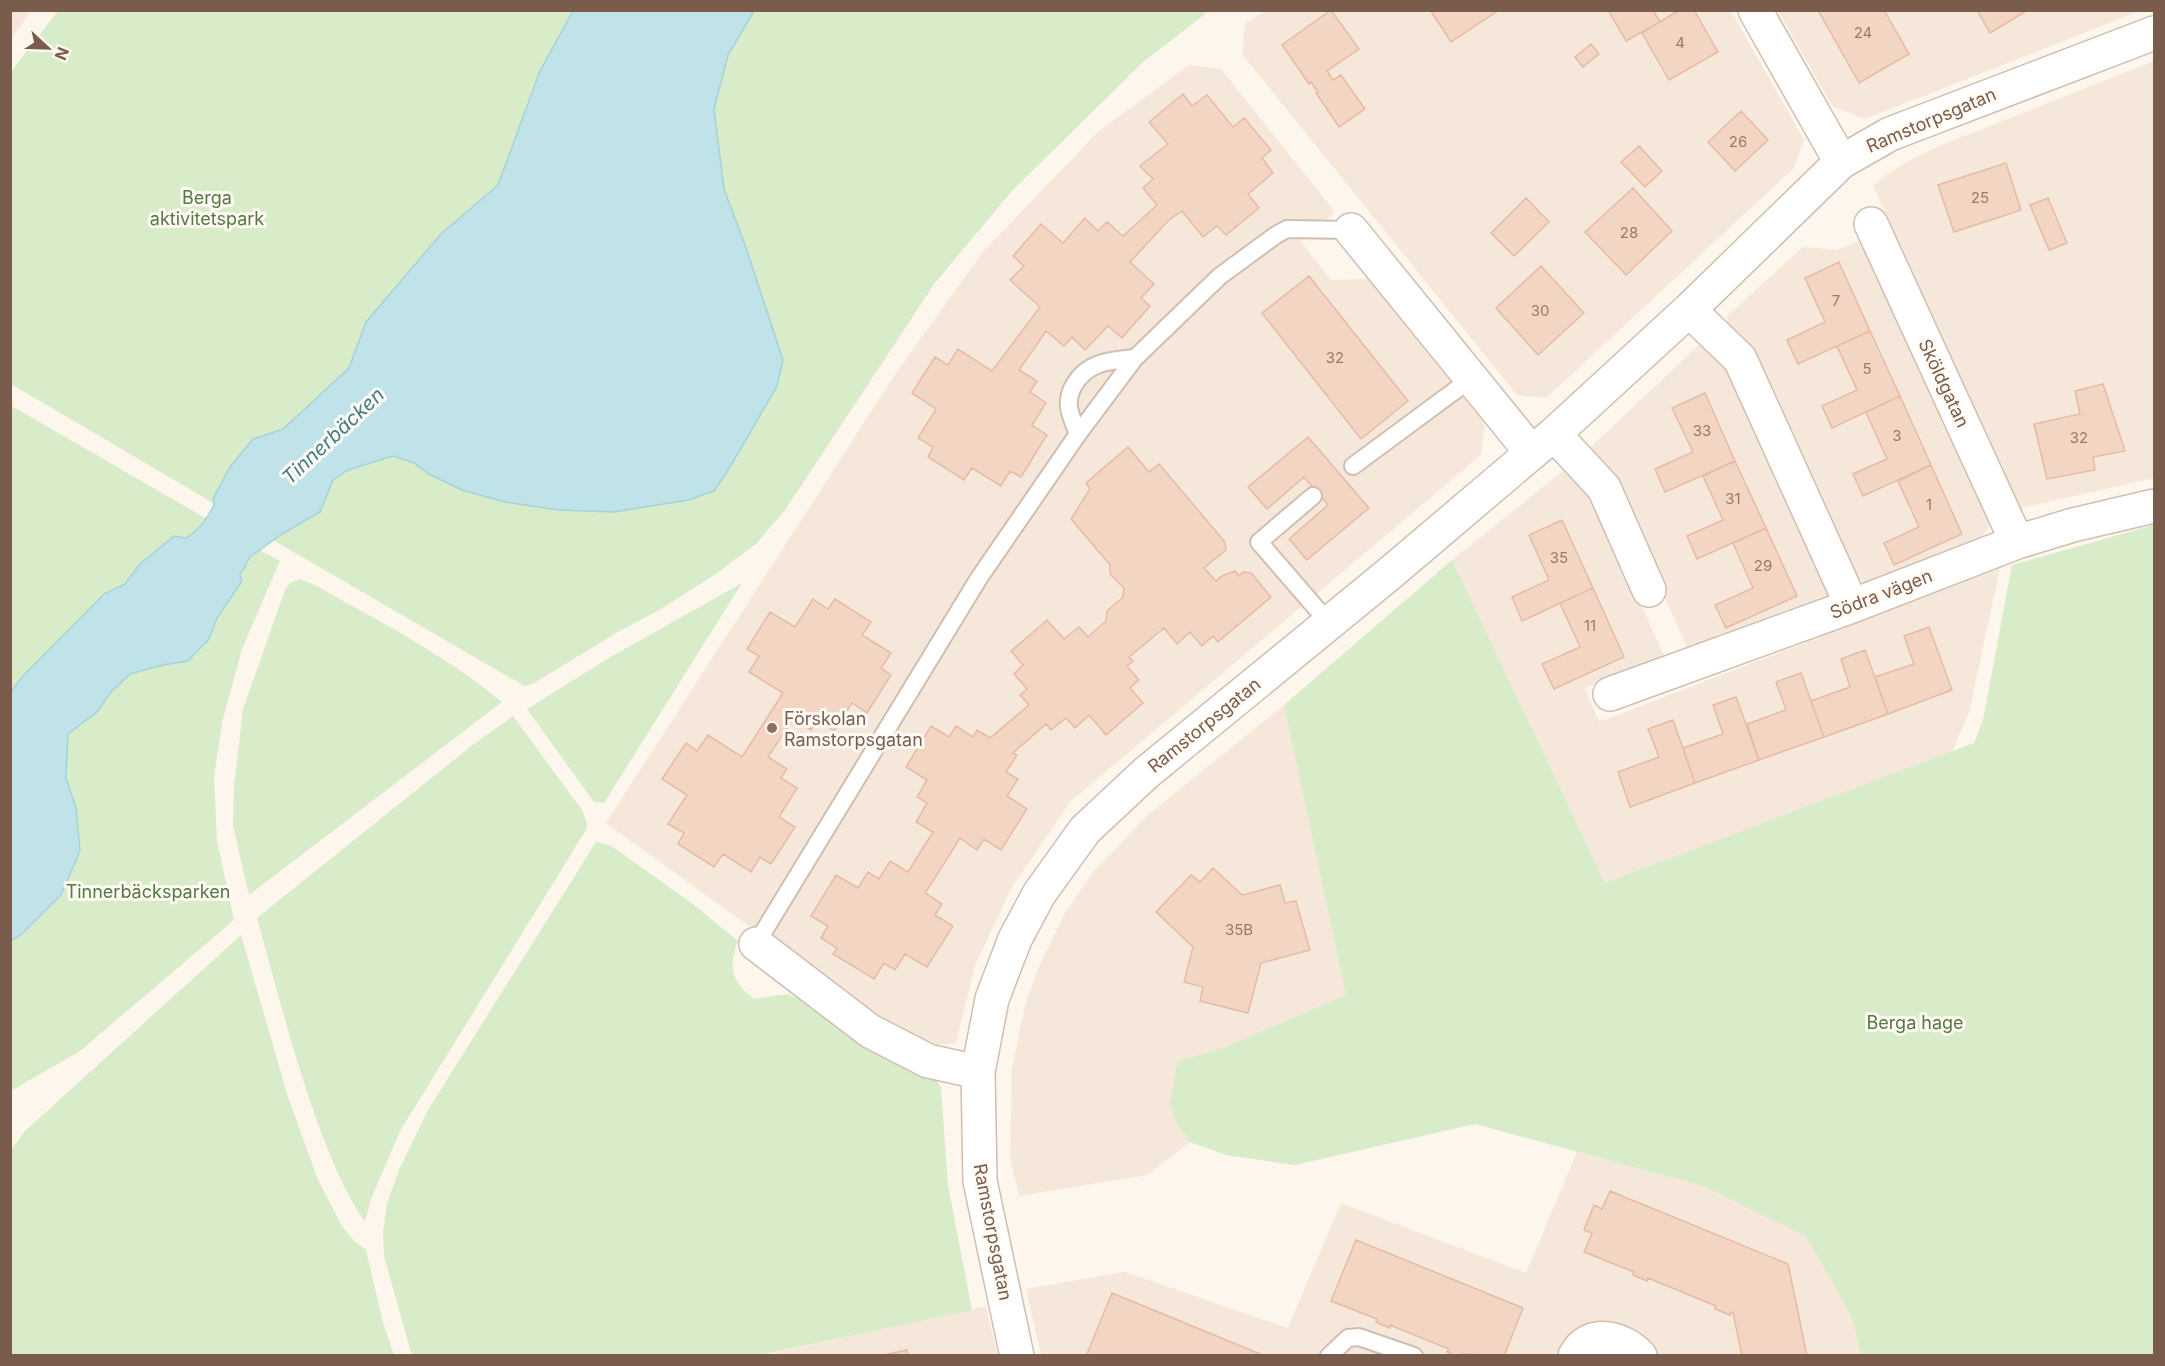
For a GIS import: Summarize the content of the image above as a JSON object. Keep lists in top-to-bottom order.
{
  "streets": {
    "street": ["Ramstorpsgatan", "Sköldgatan", "Södra vägen"]
  },
  "crossings": [
    ["Sköldgatan", "Södra vägen"]
  ],
  "water": ["Tinnerbäcken"],
  "parks": ["Berga aktivitetspark", "Tinnerbäcksparken", "Berga hage"],
  "places": ["Förskolan Ramstorpsgatan"],
  "house_numbers": [
    "24",
    "4",
    "26",
    "25",
    "28",
    "7",
    "30",
    "32",
    "5",
    "33",
    "3",
    "32",
    "31",
    "1",
    "35",
    "29",
    "11",
    "35B"
  ],
  "north": "right"
}
